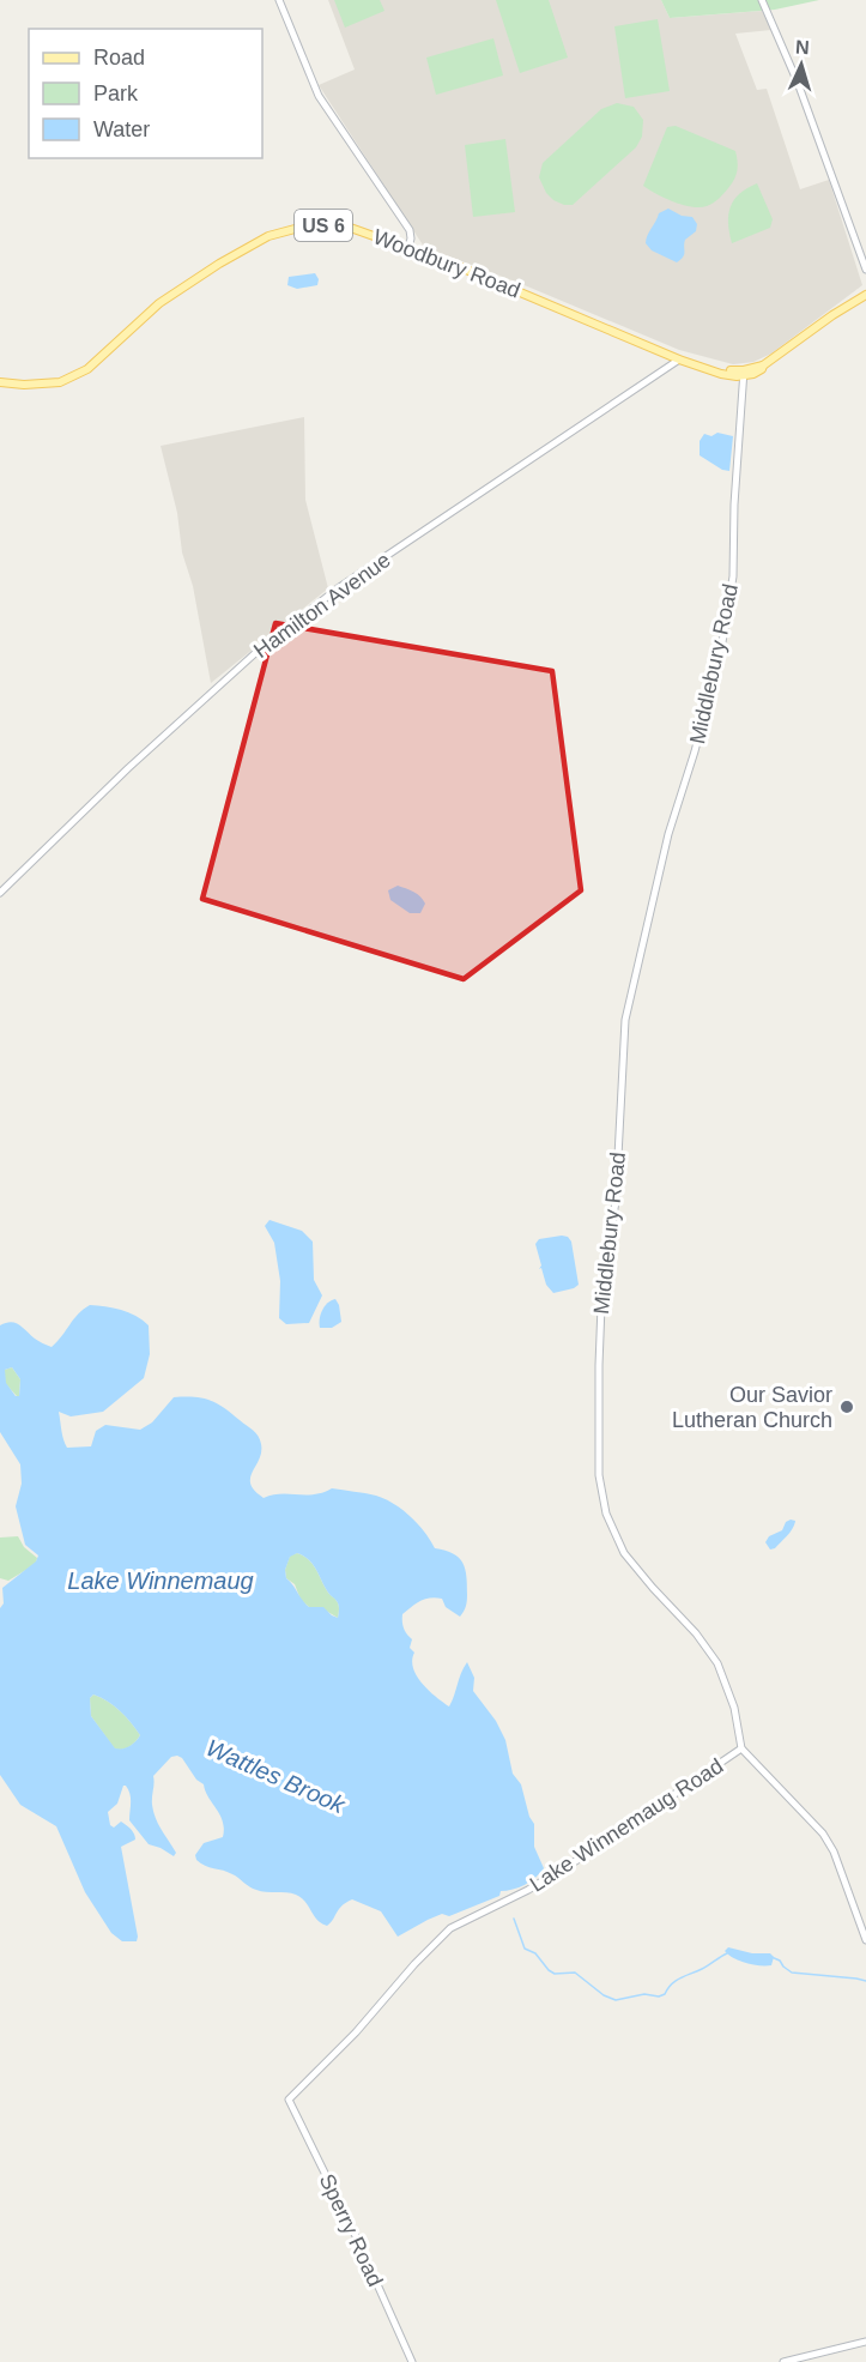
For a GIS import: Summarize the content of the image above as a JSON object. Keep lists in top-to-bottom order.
{
  "streets": {
    "main road": ["US 6", "Woodbury Road"],
    "street": [
      "Hamilton Avenue",
      "Middlebury Road",
      "Lake Winnemaug Road",
      "Sperry Road"
    ]
  },
  "crossings": [
    ["Woodbury Road", "Hamilton Avenue"],
    ["Woodbury Road", "Middlebury Road"],
    ["Middlebury Road", "Lake Winnemaug Road"],
    ["Lake Winnemaug Road", "Sperry Road"]
  ],
  "water": ["Lake Winnemaug", "Wattles Brook"],
  "places": ["Our Savior Lutheran Church"],
  "legend": ["Road", "Park", "Water"],
  "north": "top"
}
